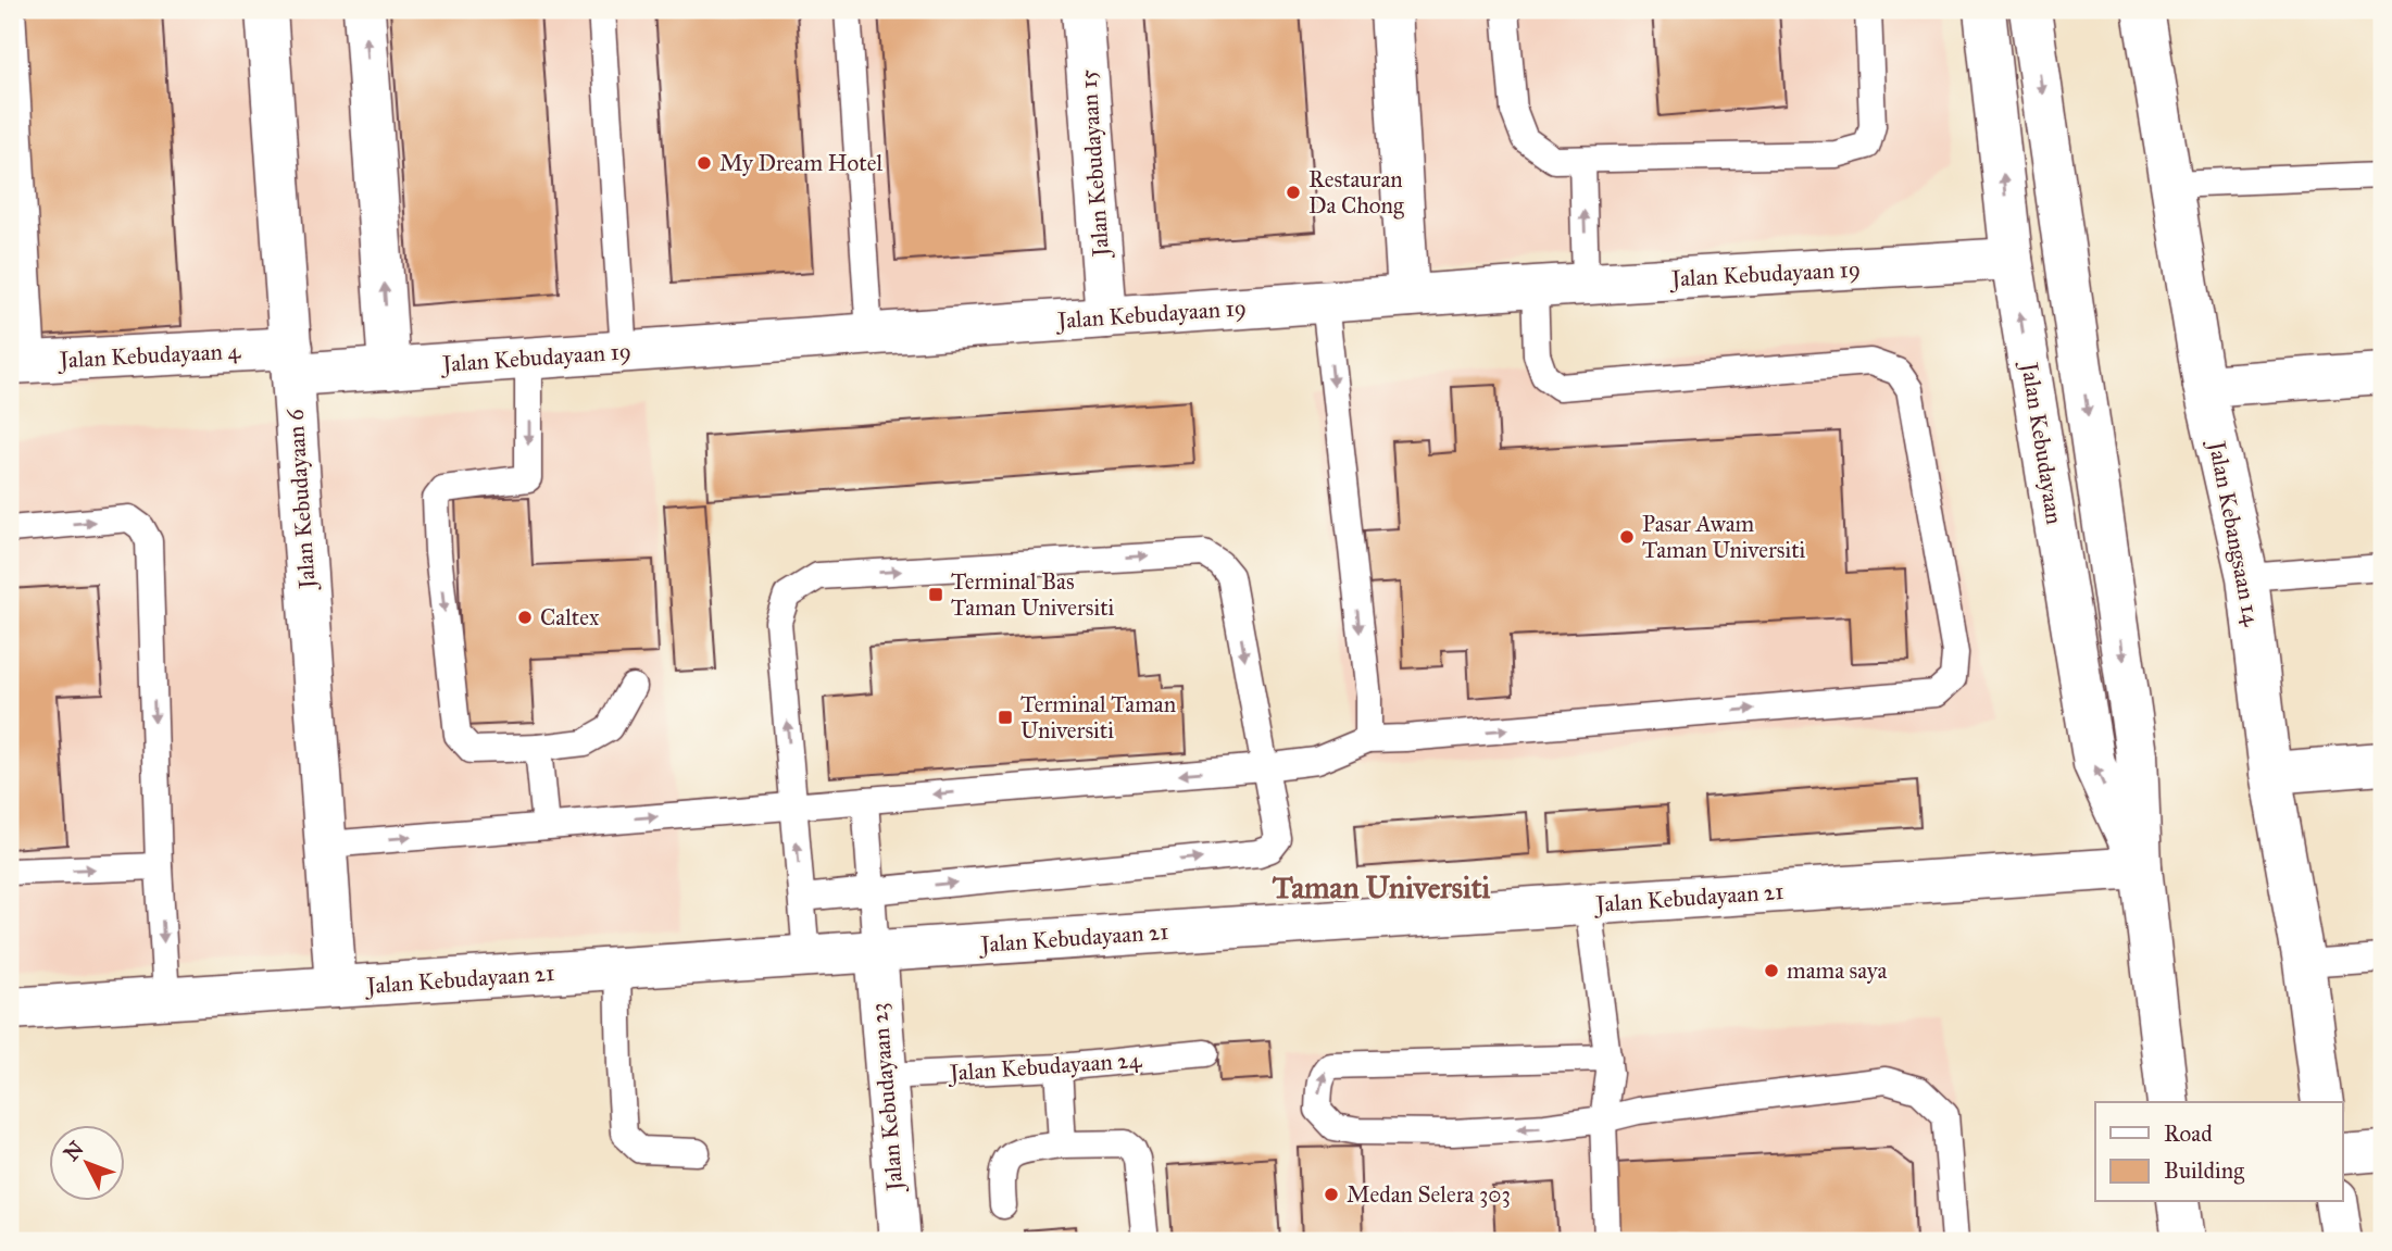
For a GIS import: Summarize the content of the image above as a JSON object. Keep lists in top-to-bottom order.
{
  "streets": {
    "street": [
      "Jalan Kebudayaan 15",
      "Jalan Kebudayaan 19",
      "Jalan Kebudayaan 4",
      "Jalan Kebudayaan",
      "Jalan Kebudayaan 6",
      "Jalan Kebangsaan 14",
      "Jalan Kebudayaan 21",
      "Jalan Kebudayaan 23"
    ],
    "lane": ["Jalan Kebudayaan 24"]
  },
  "crossings": [
    ["Jalan Kebudayaan 15", "Jalan Kebudayaan 19"],
    ["Jalan Kebudayaan 19", "Jalan Kebudayaan 4"],
    ["Jalan Kebudayaan 19", "Jalan Kebudayaan"],
    ["Jalan Kebudayaan 19", "Jalan Kebudayaan 6"],
    ["Jalan Kebudayaan 4", "Jalan Kebudayaan 6"],
    ["Jalan Kebudayaan", "Jalan Kebudayaan 21"],
    ["Jalan Kebudayaan 6", "Jalan Kebudayaan 21"],
    ["Jalan Kebudayaan 21", "Jalan Kebudayaan 23"],
    ["Jalan Kebudayaan 24", "Jalan Kebudayaan 23"]
  ],
  "districts": ["Taman Universiti"],
  "places": {
    "other": [
      "My Dream Hotel",
      "Restauran Da Chong",
      "Pasar Awam Taman Universiti",
      "Caltex",
      "mama saya",
      "Medan Selera 303"
    ],
    "transit": ["Terminal Bas Taman Universiti", "Terminal Taman Universiti"]
  },
  "legend": ["Road", "Building"],
  "north": "top left"
}
